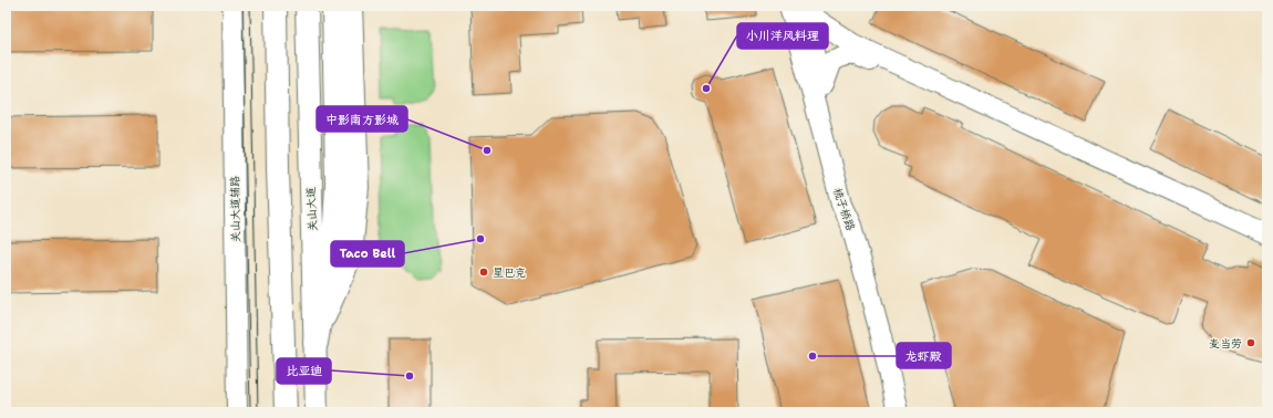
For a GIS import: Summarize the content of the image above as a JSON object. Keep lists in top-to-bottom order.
{
  "streets": {
    "main road": ["关山大道"],
    "street": ["关山大道辅路", "梳子桥路"]
  },
  "places": [
    "小川洋风料理",
    "中影南方影城",
    "Taco Bell",
    "星巴克",
    "麦当劳",
    "龙虾殿",
    "比亚迪"
  ]
}
